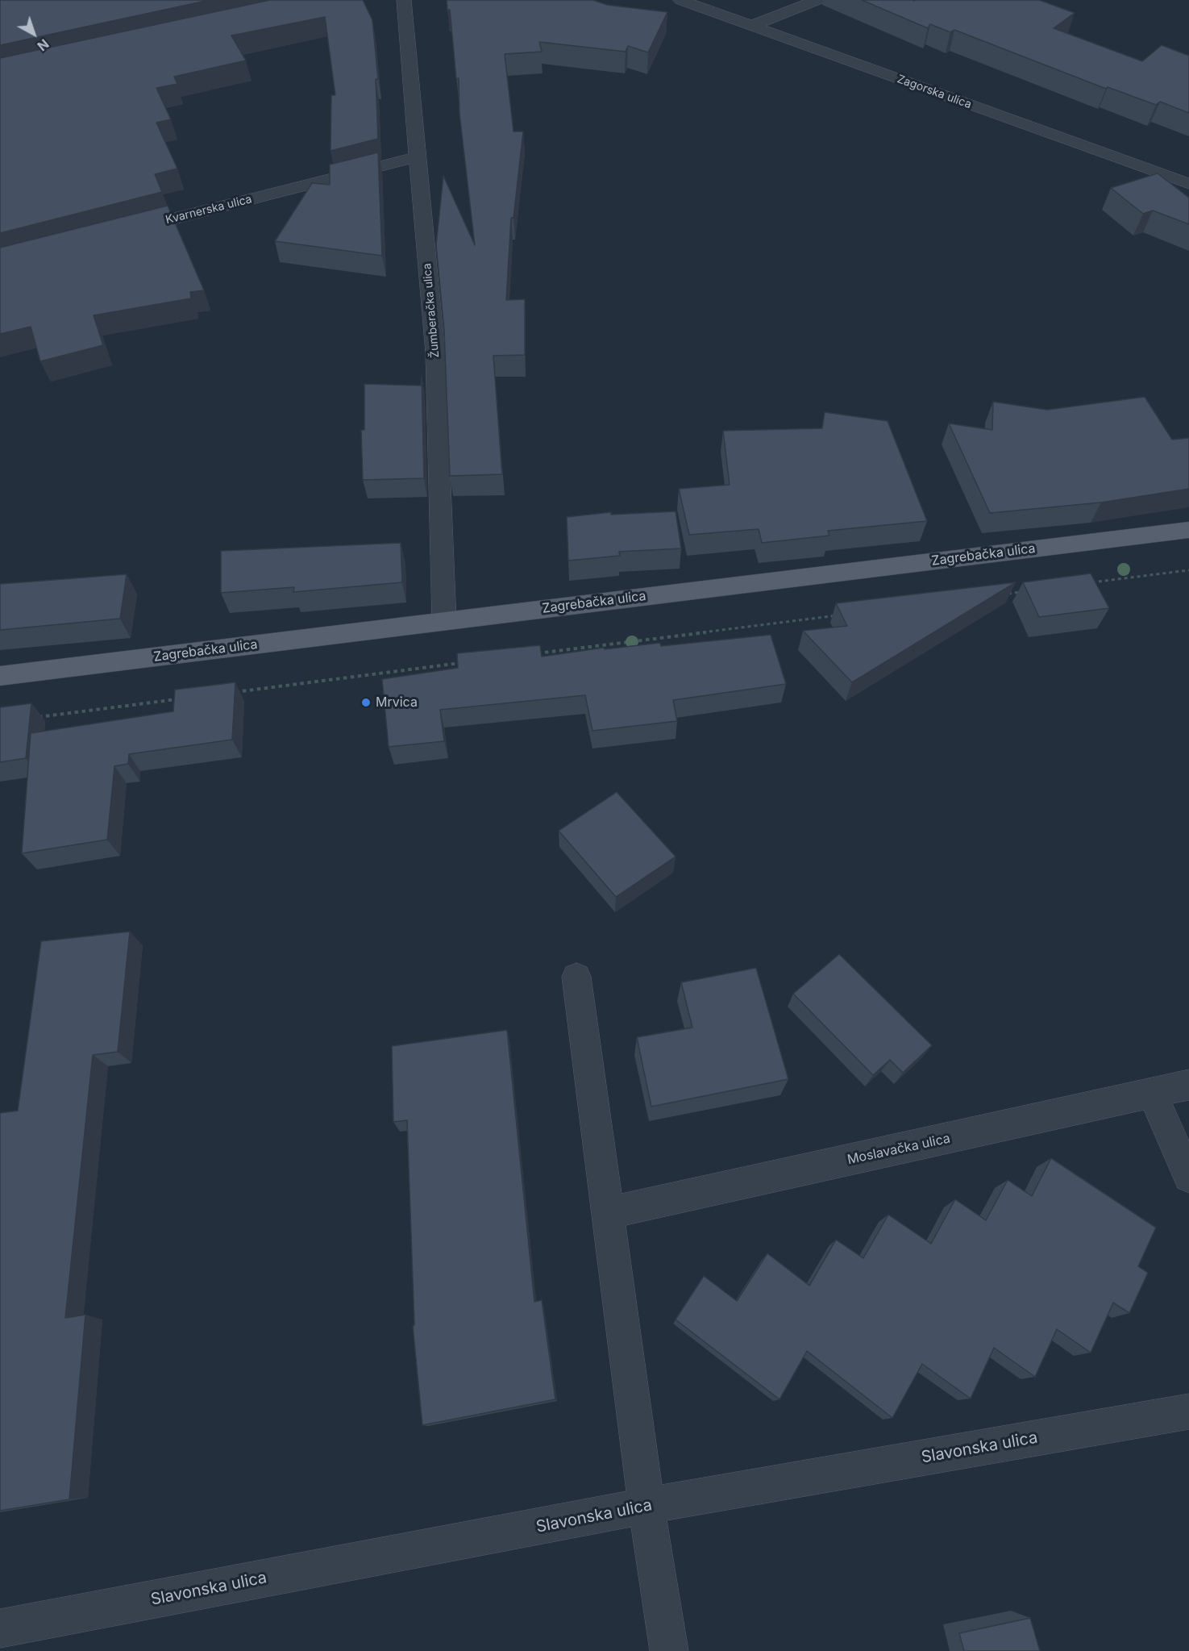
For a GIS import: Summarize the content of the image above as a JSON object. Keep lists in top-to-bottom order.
{
  "streets": {
    "main road": ["Zagrebačka ulica"],
    "street": [
      "Zagorska ulica",
      "Kvarnerska ulica",
      "Žumberačka ulica",
      "Moslavačka ulica",
      "Slavonska ulica"
    ]
  },
  "crossings": [
    ["Kvarnerska ulica", "Žumberačka ulica"],
    ["Žumberačka ulica", "Zagrebačka ulica"]
  ],
  "places": ["Mrvica"],
  "north": "bottom right"
}
